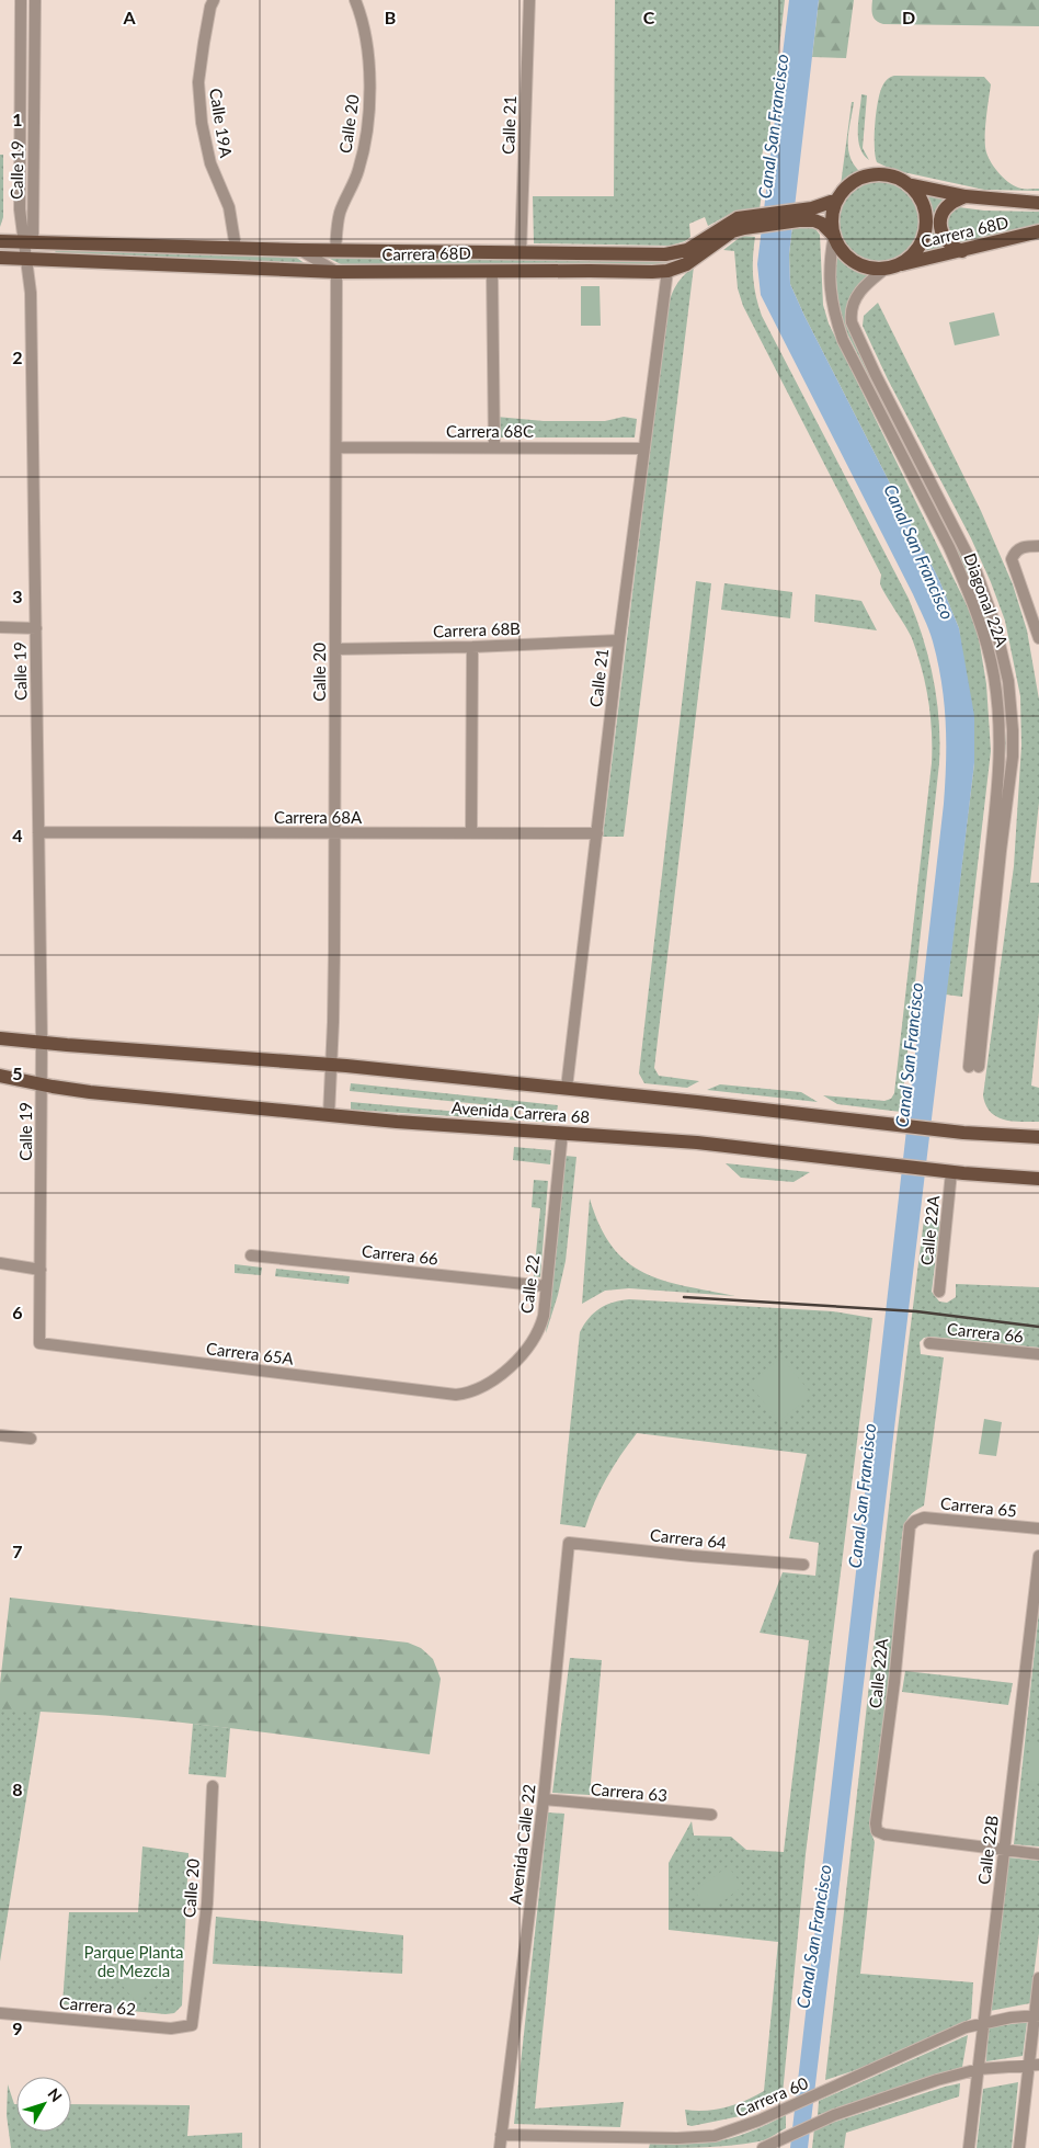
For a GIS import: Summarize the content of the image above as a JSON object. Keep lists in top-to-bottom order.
{
  "streets": {
    "main road": ["Carrera 68D", "Avenida Carrera 68"],
    "street": [
      "Calle 19A",
      "Calle 20",
      "Calle 21",
      "Calle 19",
      "Carrera 68C",
      "Diagonal 22A",
      "Carrera 68B",
      "Carrera 68A",
      "Calle 22A",
      "Carrera 66",
      "Calle 22",
      "Carrera 65A",
      "Carrera 65",
      "Carrera 64",
      "Carrera 63",
      "Avenida Calle 22",
      "Calle 22B",
      "Carrera 62",
      "Carrera 60"
    ]
  },
  "crossings": [
    ["Calle 19A", "Carrera 68D"],
    ["Calle 20", "Carrera 68D"],
    ["Calle 20", "Carrera 68C"],
    ["Calle 20", "Carrera 68B"],
    ["Calle 20", "Carrera 68A"],
    ["Calle 20", "Avenida Carrera 68"],
    ["Calle 20", "Carrera 62"],
    ["Calle 21", "Carrera 68D"],
    ["Calle 21", "Carrera 68C"],
    ["Calle 21", "Carrera 68B"],
    ["Calle 21", "Carrera 68A"],
    ["Calle 21", "Avenida Carrera 68"],
    ["Calle 19", "Carrera 68D"],
    ["Calle 19", "Carrera 68A"],
    ["Calle 19", "Avenida Carrera 68"],
    ["Calle 19", "Carrera 65A"],
    ["Carrera 68D", "Diagonal 22A"],
    ["Avenida Carrera 68", "Calle 22A"],
    ["Avenida Carrera 68", "Calle 22"],
    ["Calle 22A", "Carrera 65"],
    ["Calle 22A", "Calle 22B"],
    ["Carrera 66", "Calle 22"],
    ["Calle 22", "Carrera 65A"],
    ["Carrera 64", "Avenida Calle 22"],
    ["Carrera 63", "Avenida Calle 22"],
    ["Avenida Calle 22", "Carrera 60"],
    ["Calle 22B", "Carrera 60"]
  ],
  "water": ["Canal San Francisco"],
  "parks": ["Parque Planta de Mezcla"],
  "north": "top right",
  "grid": {
    "columns": [
      "A",
      "B",
      "C",
      "D"
    ],
    "rows": [
      "1",
      "2",
      "3",
      "4",
      "5",
      "6",
      "7",
      "8",
      "9"
    ]
  }
}
